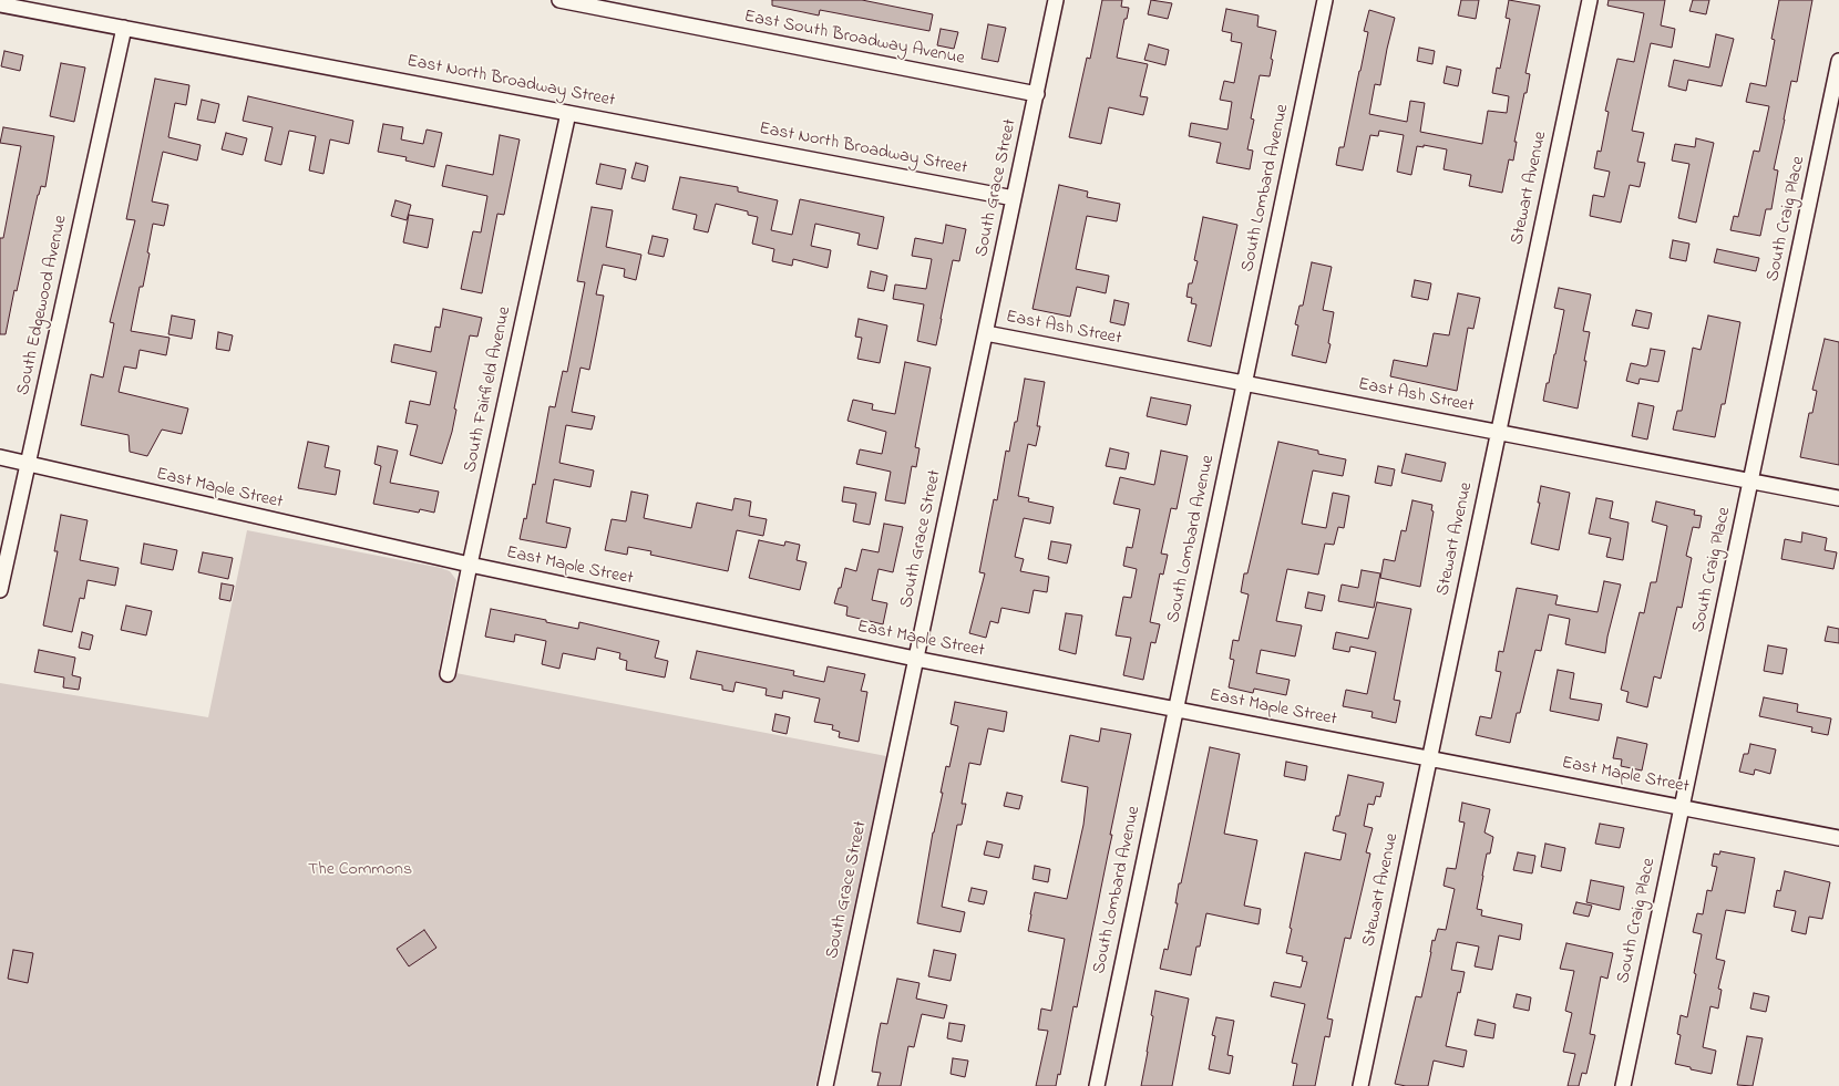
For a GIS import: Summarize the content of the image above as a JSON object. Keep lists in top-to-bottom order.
{
  "streets": {
    "street": [
      "East South Broadway Avenue",
      "East North Broadway Street",
      "South Grace Street",
      "South Lombard Avenue",
      "Stewart Avenue",
      "South Craig Place",
      "South Edgewood Avenue",
      "East Ash Street",
      "South Fairfield Avenue",
      "East Maple Street"
    ]
  },
  "crossings": [
    ["East South Broadway Avenue", "South Grace Street"],
    ["East North Broadway Street", "South Grace Street"],
    ["East North Broadway Street", "South Edgewood Avenue"],
    ["East North Broadway Street", "South Fairfield Avenue"],
    ["South Grace Street", "East Ash Street"],
    ["South Grace Street", "East Maple Street"],
    ["South Lombard Avenue", "East Ash Street"],
    ["South Lombard Avenue", "East Maple Street"],
    ["Stewart Avenue", "East Ash Street"],
    ["Stewart Avenue", "East Maple Street"],
    ["South Craig Place", "East Ash Street"],
    ["South Craig Place", "East Maple Street"],
    ["South Edgewood Avenue", "East Maple Street"],
    ["South Fairfield Avenue", "East Maple Street"]
  ],
  "parks": ["The Commons"]
}
